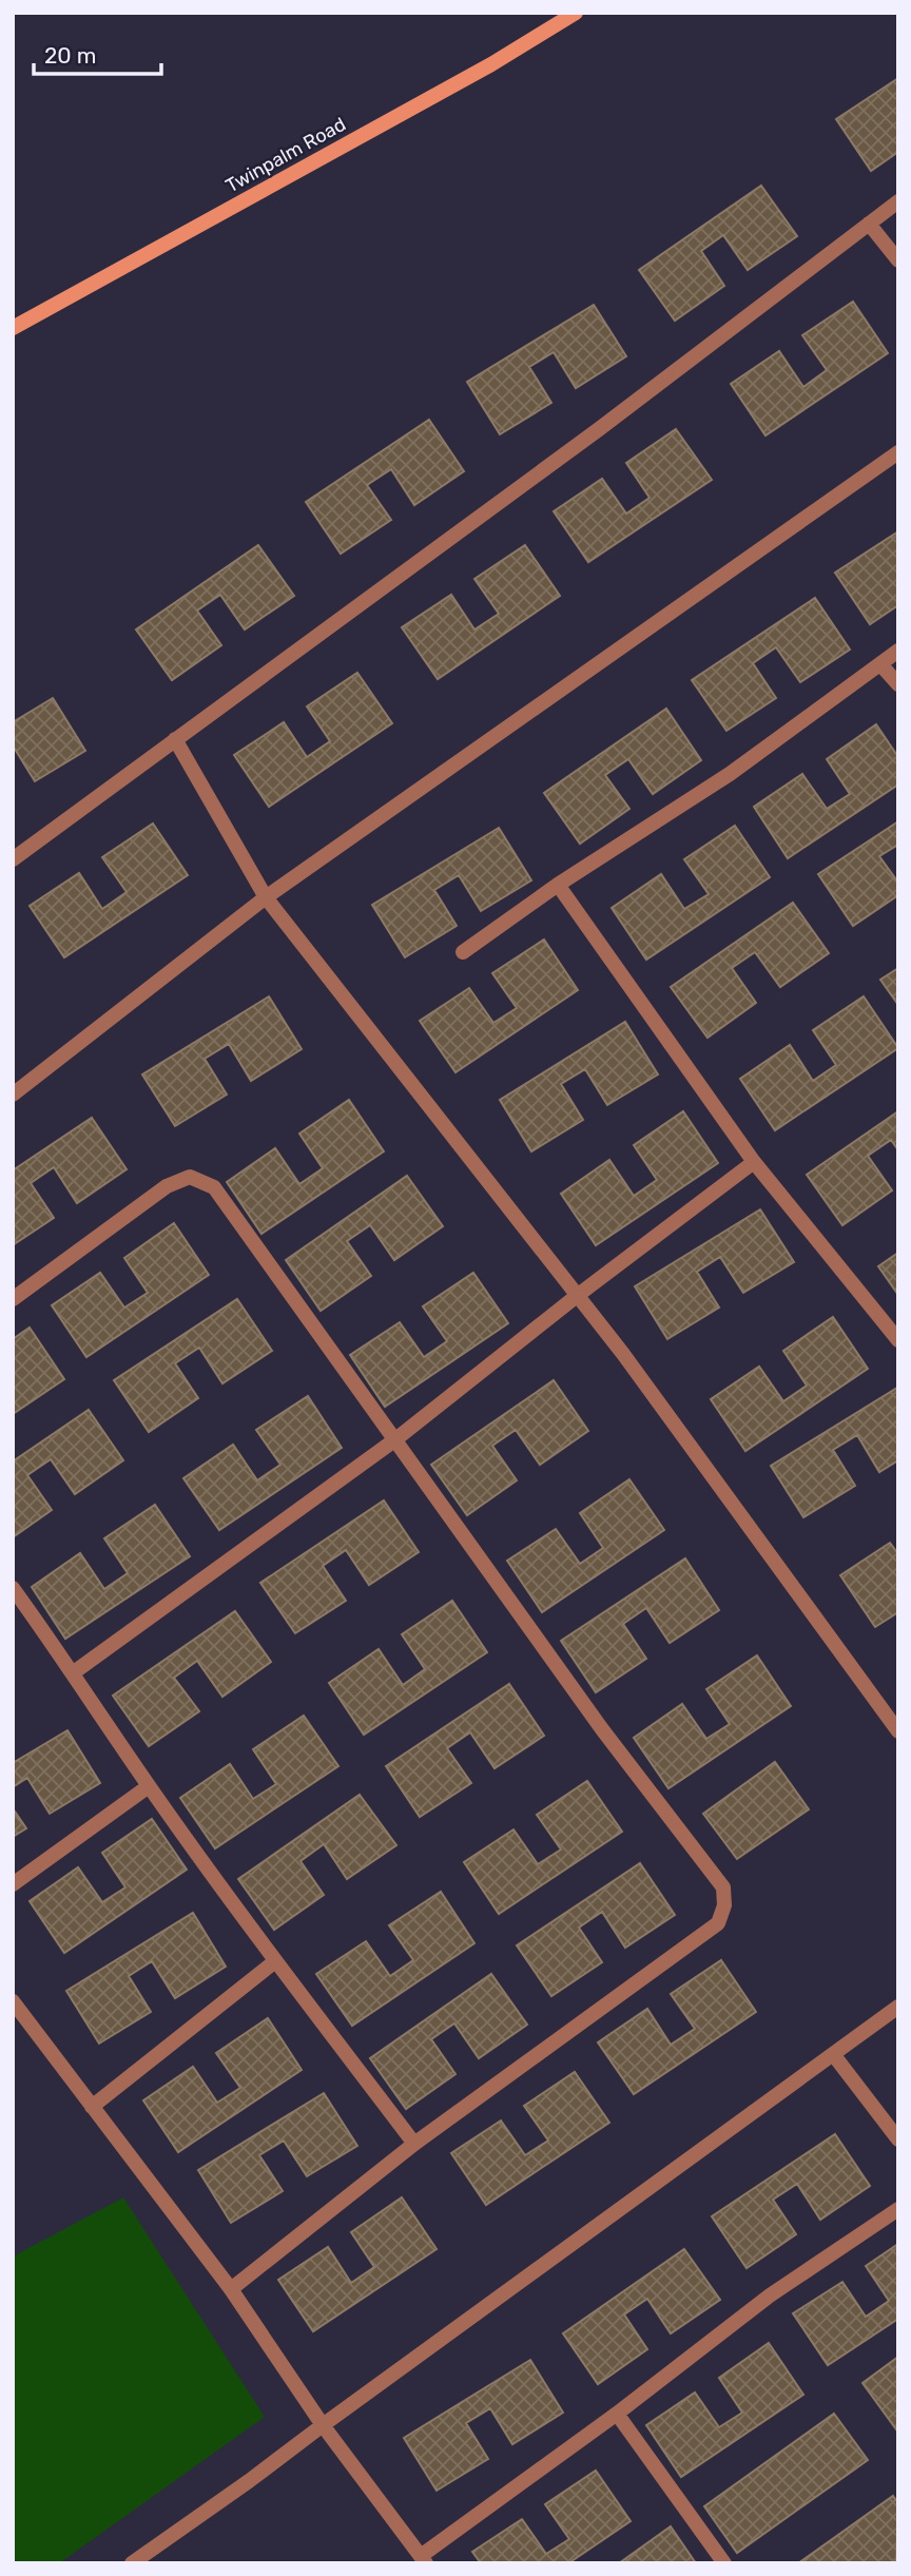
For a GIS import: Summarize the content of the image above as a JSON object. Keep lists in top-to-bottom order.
{
  "streets": {
    "main road": ["Twinpalm Road"]
  },
  "scale_bar": "20 m"
}
